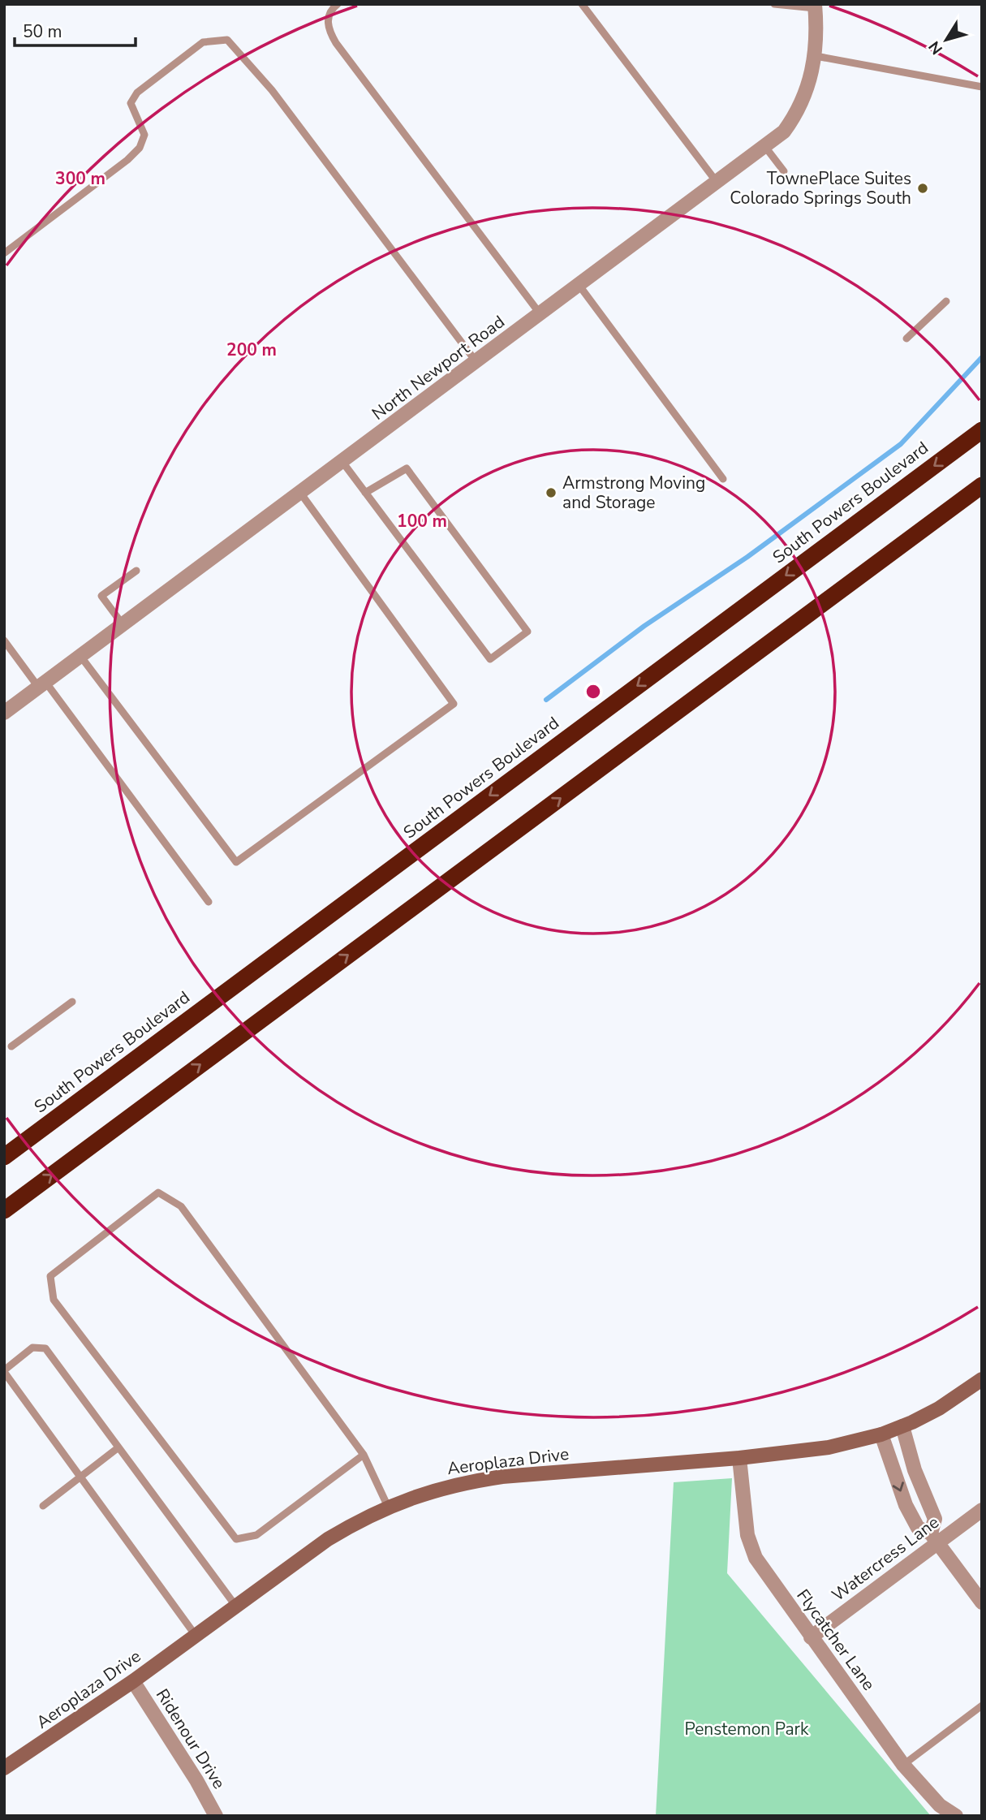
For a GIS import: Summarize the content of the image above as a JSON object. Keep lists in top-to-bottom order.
{
  "streets": {
    "highway": ["South Powers Boulevard"],
    "street": [
      "North Newport Road",
      "Aeroplaza Drive",
      "Watercress Lane",
      "Flycatcher Lane",
      "Ridenour Drive"
    ]
  },
  "crossings": [
    ["Aeroplaza Drive", "Flycatcher Lane"],
    ["Aeroplaza Drive", "Ridenour Drive"],
    ["Watercress Lane", "Flycatcher Lane"]
  ],
  "parks": ["Penstemon Park"],
  "places": ["TownePlace Suites Colorado Springs South", "Armstrong Moving and Storage"],
  "scale_bar": "50 m",
  "north": "bottom left",
  "rings": ["300 m", "200 m", "100 m"]
}
